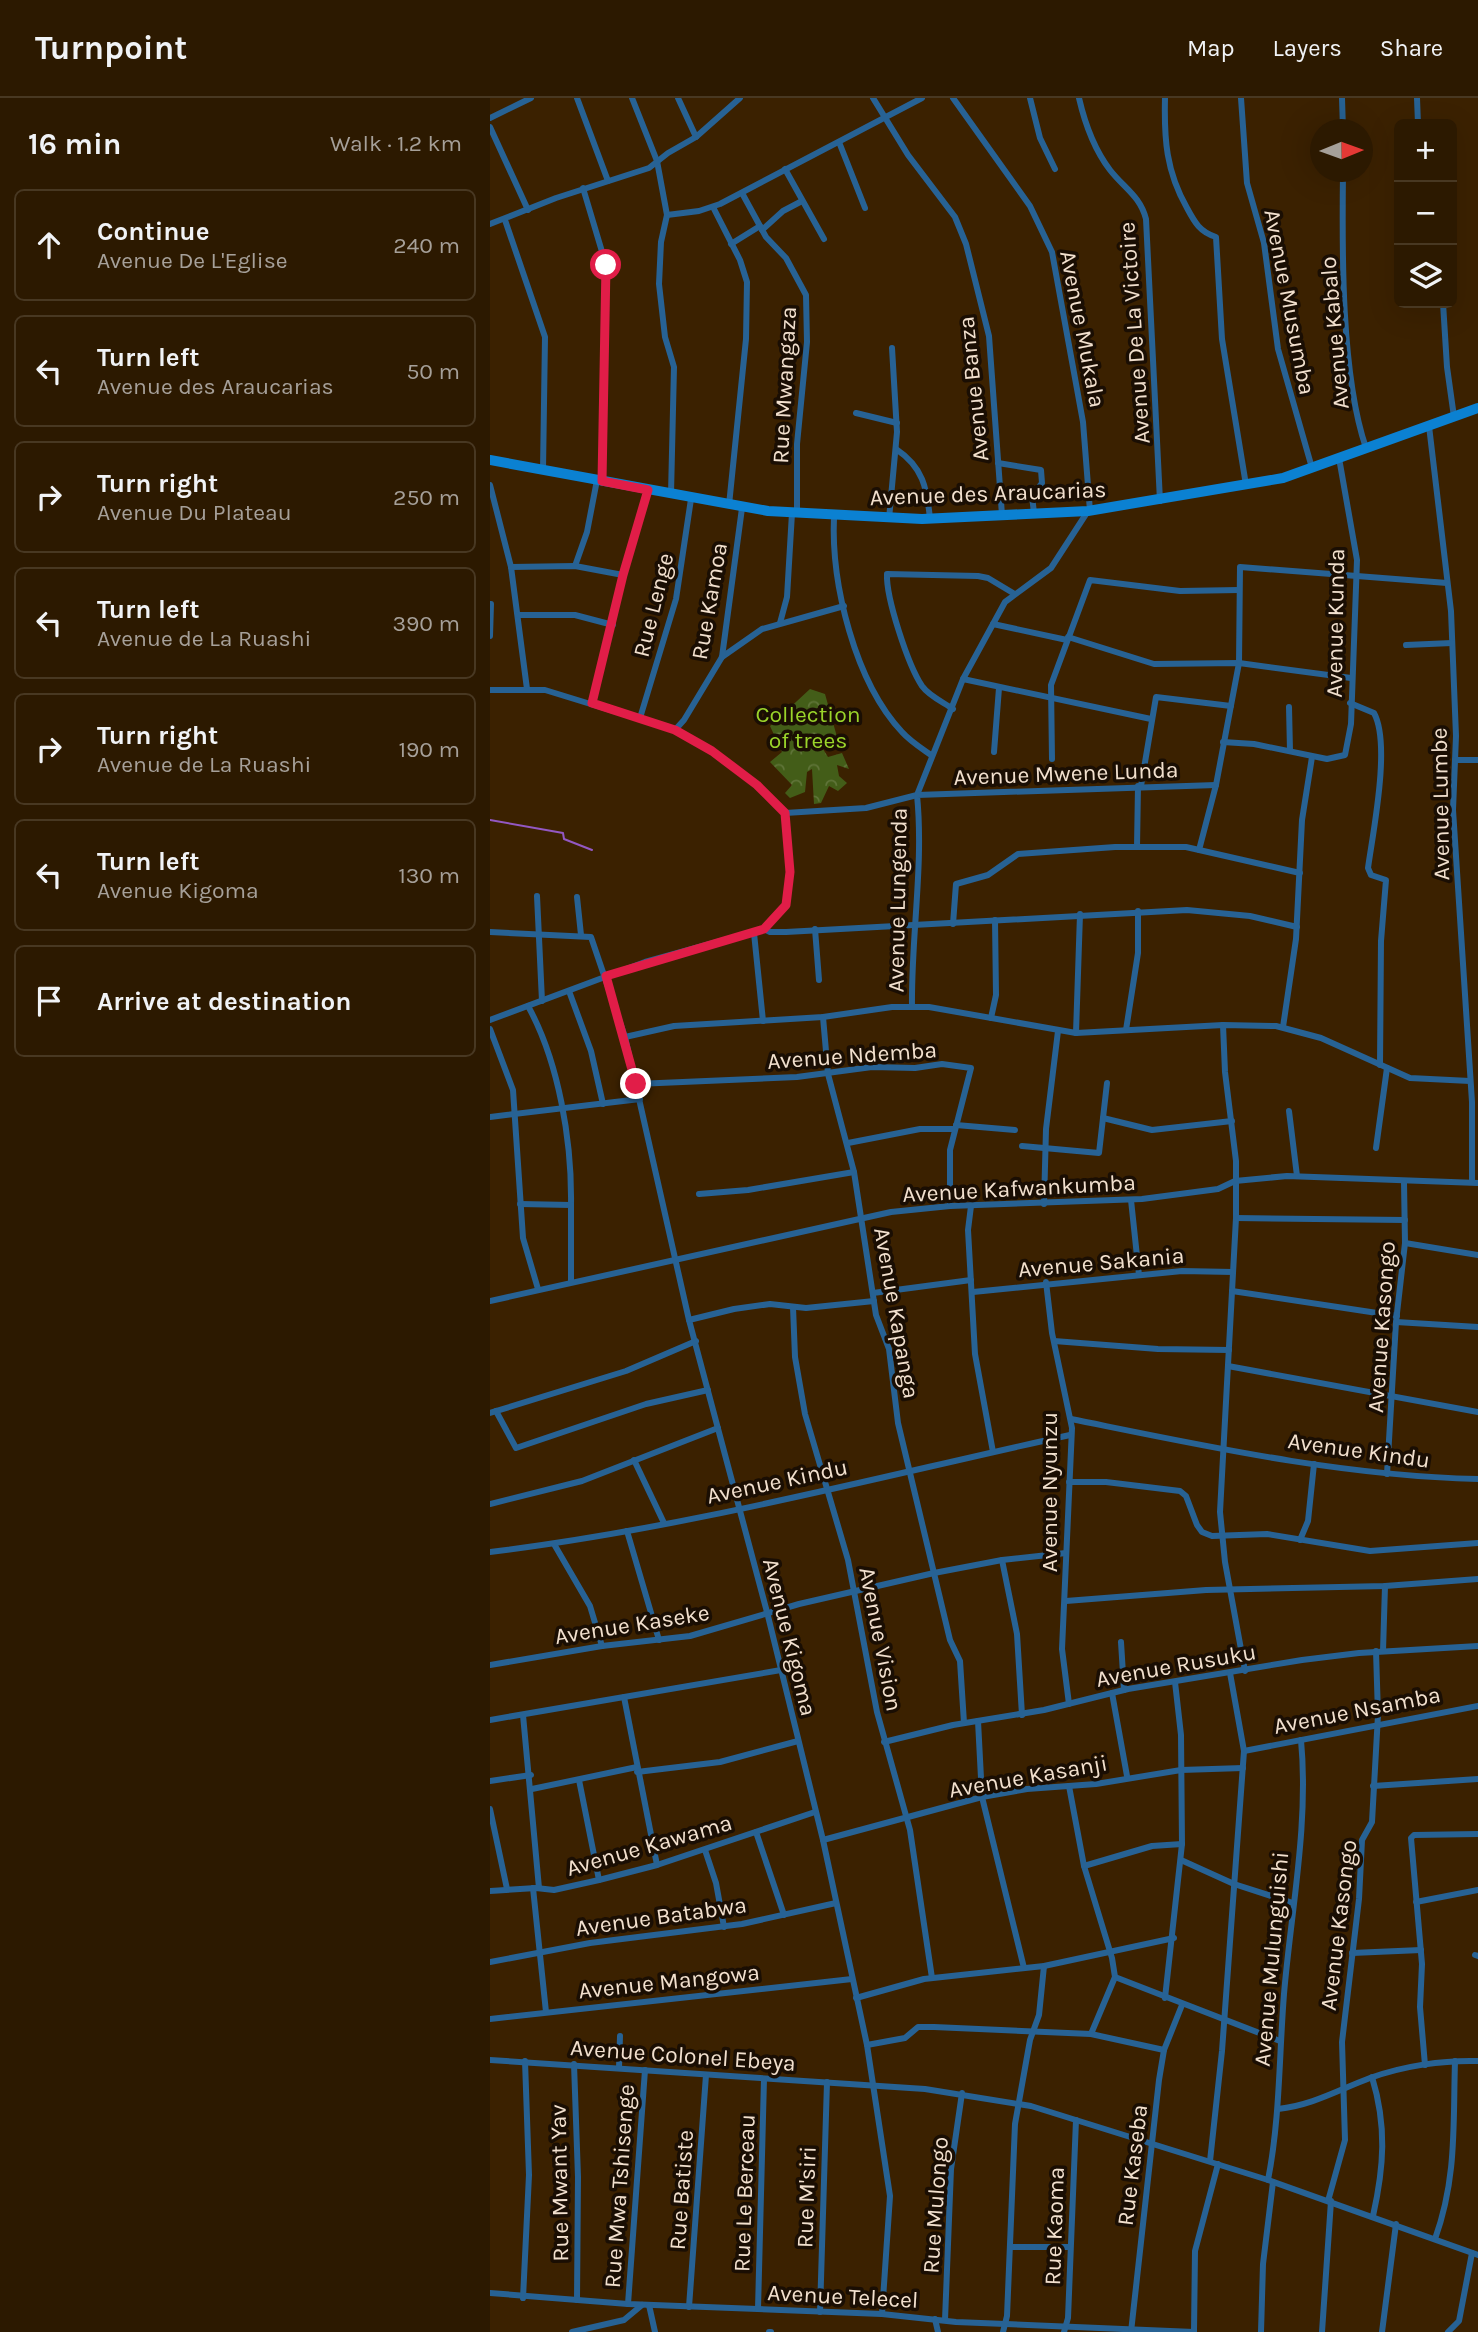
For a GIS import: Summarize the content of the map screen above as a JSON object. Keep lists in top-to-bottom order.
{
  "streets": {
    "street": [
      "Avenue Musumba",
      "Avenue Mukala",
      "Avenue De La Victoire",
      "Avenue Kabalo",
      "Rue Mwangaza",
      "Avenue Banza",
      "Avenue des Araucarias",
      "Rue Kamoa",
      "Rue Lenge",
      "Avenue Kunda",
      "Avenue Mwene Lunda",
      "Avenue Lumbe",
      "Avenue Lungenda",
      "Avenue Ndemba",
      "Avenue Kafwankumba",
      "Avenue Sakania",
      "Avenue Kapanga",
      "Avenue Kasongo",
      "Avenue Kindu",
      "Avenue Nyunzu",
      "Avenue Kaseke",
      "Avenue Kigoma",
      "Avenue Vision",
      "Avenue Rusuku",
      "Avenue Nsamba",
      "Avenue Kasanji",
      "Avenue Kawama",
      "Avenue Batabwa",
      "Avenue Mulunguishi",
      "Avenue Mangowa",
      "Avenue Colonel Ebeya",
      "Rue Kaseba",
      "Rue Mwant Yav",
      "Rue Mwa Tshisenge",
      "Rue Batiste",
      "Rue Le Berceau",
      "Rue M'siri",
      "Rue Mulongo",
      "Rue Kaoma",
      "Avenue Telecel"
    ]
  },
  "crossings": [
    ["Avenue Musumba", "Avenue des Araucarias"],
    ["Avenue Mukala", "Avenue des Araucarias"],
    ["Avenue De La Victoire", "Avenue des Araucarias"],
    ["Avenue Kabalo", "Avenue des Araucarias"],
    ["Rue Mwangaza", "Avenue des Araucarias"],
    ["Avenue Banza", "Avenue des Araucarias"],
    ["Avenue des Araucarias", "Rue Kamoa"],
    ["Avenue des Araucarias", "Rue Lenge"],
    ["Avenue des Araucarias", "Avenue Kunda"],
    ["Avenue des Araucarias", "Avenue Lumbe"],
    ["Avenue Mwene Lunda", "Avenue Lungenda"],
    ["Avenue Lumbe", "Avenue Kafwankumba"],
    ["Avenue Ndemba", "Avenue Kafwankumba"],
    ["Avenue Ndemba", "Avenue Kapanga"],
    ["Avenue Ndemba", "Avenue Kigoma"],
    ["Avenue Kafwankumba", "Avenue Kapanga"],
    ["Avenue Kafwankumba", "Avenue Kasongo"],
    ["Avenue Kafwankumba", "Avenue Kigoma"],
    ["Avenue Sakania", "Avenue Nyunzu"],
    ["Avenue Kapanga", "Avenue Kindu"],
    ["Avenue Kapanga", "Avenue Kaseke"],
    ["Avenue Kapanga", "Avenue Rusuku"],
    ["Avenue Kasongo", "Avenue Kindu"],
    ["Avenue Kasongo", "Avenue Rusuku"],
    ["Avenue Kasongo", "Avenue Nsamba"],
    ["Avenue Kasongo", "Avenue Colonel Ebeya"],
    ["Avenue Kindu", "Avenue Nyunzu"],
    ["Avenue Kindu", "Avenue Kigoma"],
    ["Avenue Kindu", "Avenue Vision"],
    ["Avenue Nyunzu", "Avenue Kaseke"],
    ["Avenue Nyunzu", "Avenue Rusuku"],
    ["Avenue Kaseke", "Avenue Kigoma"],
    ["Avenue Kaseke", "Avenue Vision"],
    ["Avenue Kigoma", "Avenue Kasanji"],
    ["Avenue Kigoma", "Avenue Kawama"],
    ["Avenue Kigoma", "Avenue Batabwa"],
    ["Avenue Kigoma", "Avenue Mangowa"],
    ["Avenue Kigoma", "Avenue Colonel Ebeya"],
    ["Avenue Kigoma", "Avenue Telecel"],
    ["Avenue Vision", "Avenue Rusuku"],
    ["Avenue Vision", "Avenue Kasanji"],
    ["Avenue Nsamba", "Avenue Mulunguishi"],
    ["Avenue Mulunguishi", "Avenue Colonel Ebeya"],
    ["Avenue Colonel Ebeya", "Rue Kaseba"],
    ["Avenue Colonel Ebeya", "Rue Mwant Yav"],
    ["Avenue Colonel Ebeya", "Rue Mwa Tshisenge"],
    ["Avenue Colonel Ebeya", "Rue Batiste"],
    ["Avenue Colonel Ebeya", "Rue Le Berceau"],
    ["Avenue Colonel Ebeya", "Rue M'siri"],
    ["Avenue Colonel Ebeya", "Rue Mulongo"],
    ["Avenue Colonel Ebeya", "Rue Kaoma"],
    ["Rue Kaseba", "Avenue Telecel"],
    ["Rue Mwant Yav", "Avenue Telecel"],
    ["Rue Mwa Tshisenge", "Avenue Telecel"],
    ["Rue Batiste", "Avenue Telecel"],
    ["Rue Le Berceau", "Avenue Telecel"],
    ["Rue M'siri", "Avenue Telecel"],
    ["Rue Mulongo", "Avenue Telecel"],
    ["Rue Kaoma", "Avenue Telecel"]
  ],
  "parks": ["Collection of trees"],
  "north": "right",
  "page": {
    "header": "Turnpoint",
    "nav": ["Map", "Layers", "Share"],
    "heading": ["16 min", "Walk · 1.2 km"],
    "map_buttons": ["+", "−"],
    "list": [
      ["Continue", "Avenue De L'Eglise", "240 m"],
      ["Turn left", "Avenue des Araucarias", "50 m"],
      ["Turn right", "Avenue Du Plateau", "250 m"],
      ["Turn left", "Avenue de La Ruashi", "390 m"],
      ["Turn right", "Avenue de La Ruashi", "190 m"],
      ["Turn left", "Avenue Kigoma", "130 m"],
      "Arrive at destination"
    ]
  }
}
